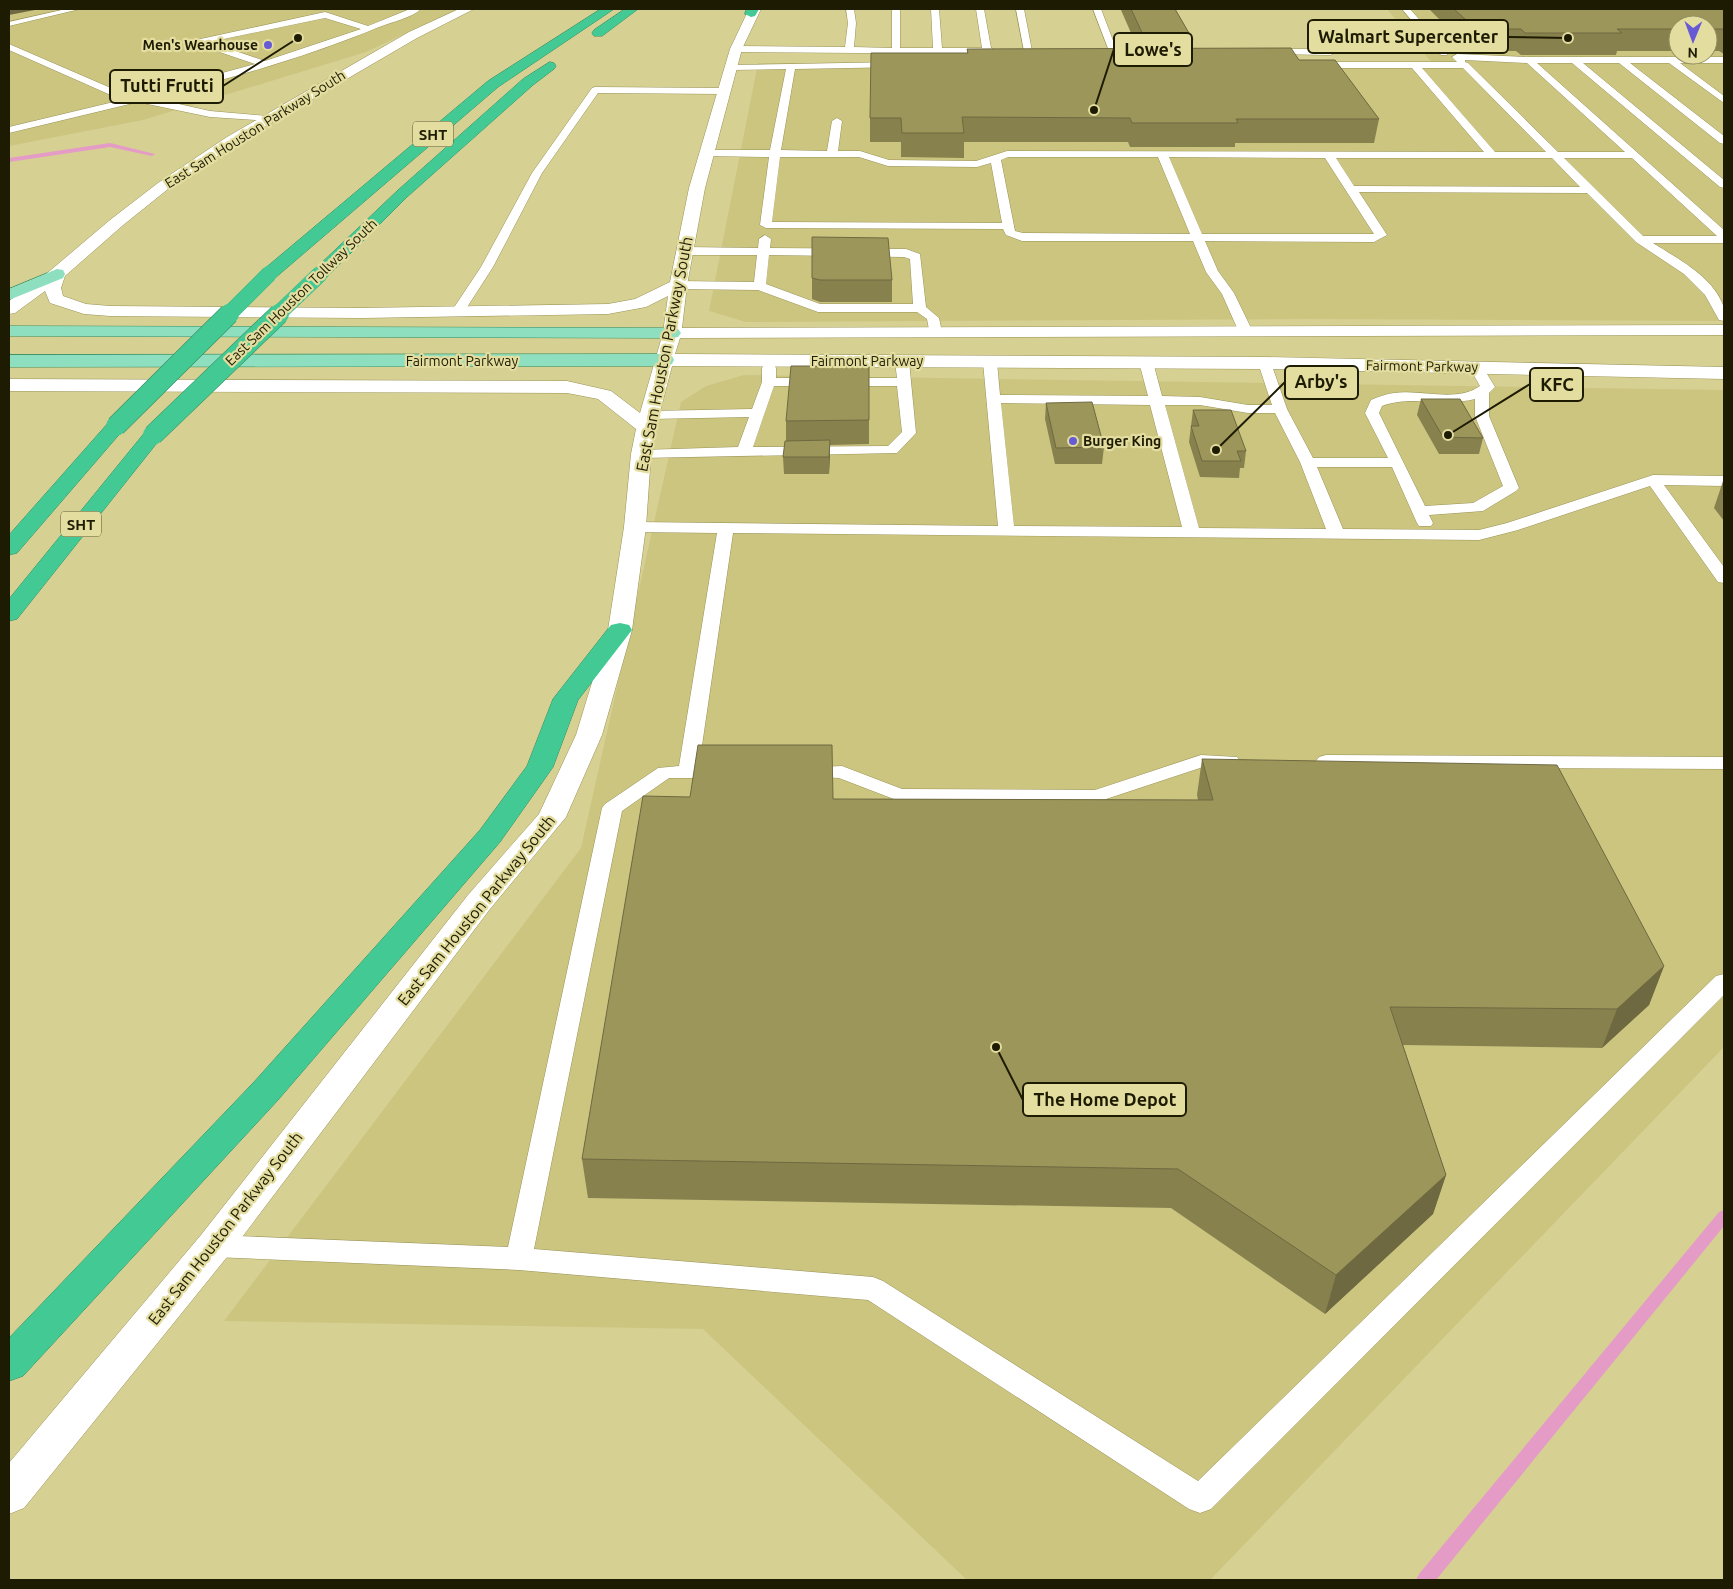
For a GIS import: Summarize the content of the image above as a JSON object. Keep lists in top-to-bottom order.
{
  "streets": {
    "highway": ["SHT", "East Sam Houston Tollway South"],
    "main road": ["East Sam Houston Parkway South", "Fairmont Parkway"]
  },
  "crossings": [
    ["East Sam Houston Parkway South", "Fairmont Parkway"]
  ],
  "places": [
    "Tutti Frutti",
    "Walmart Supercenter",
    "Men's Wearhouse",
    "Lowe's",
    "KFC",
    "Burger King",
    "Arby's",
    "The Home Depot"
  ],
  "north": "bottom"
}
